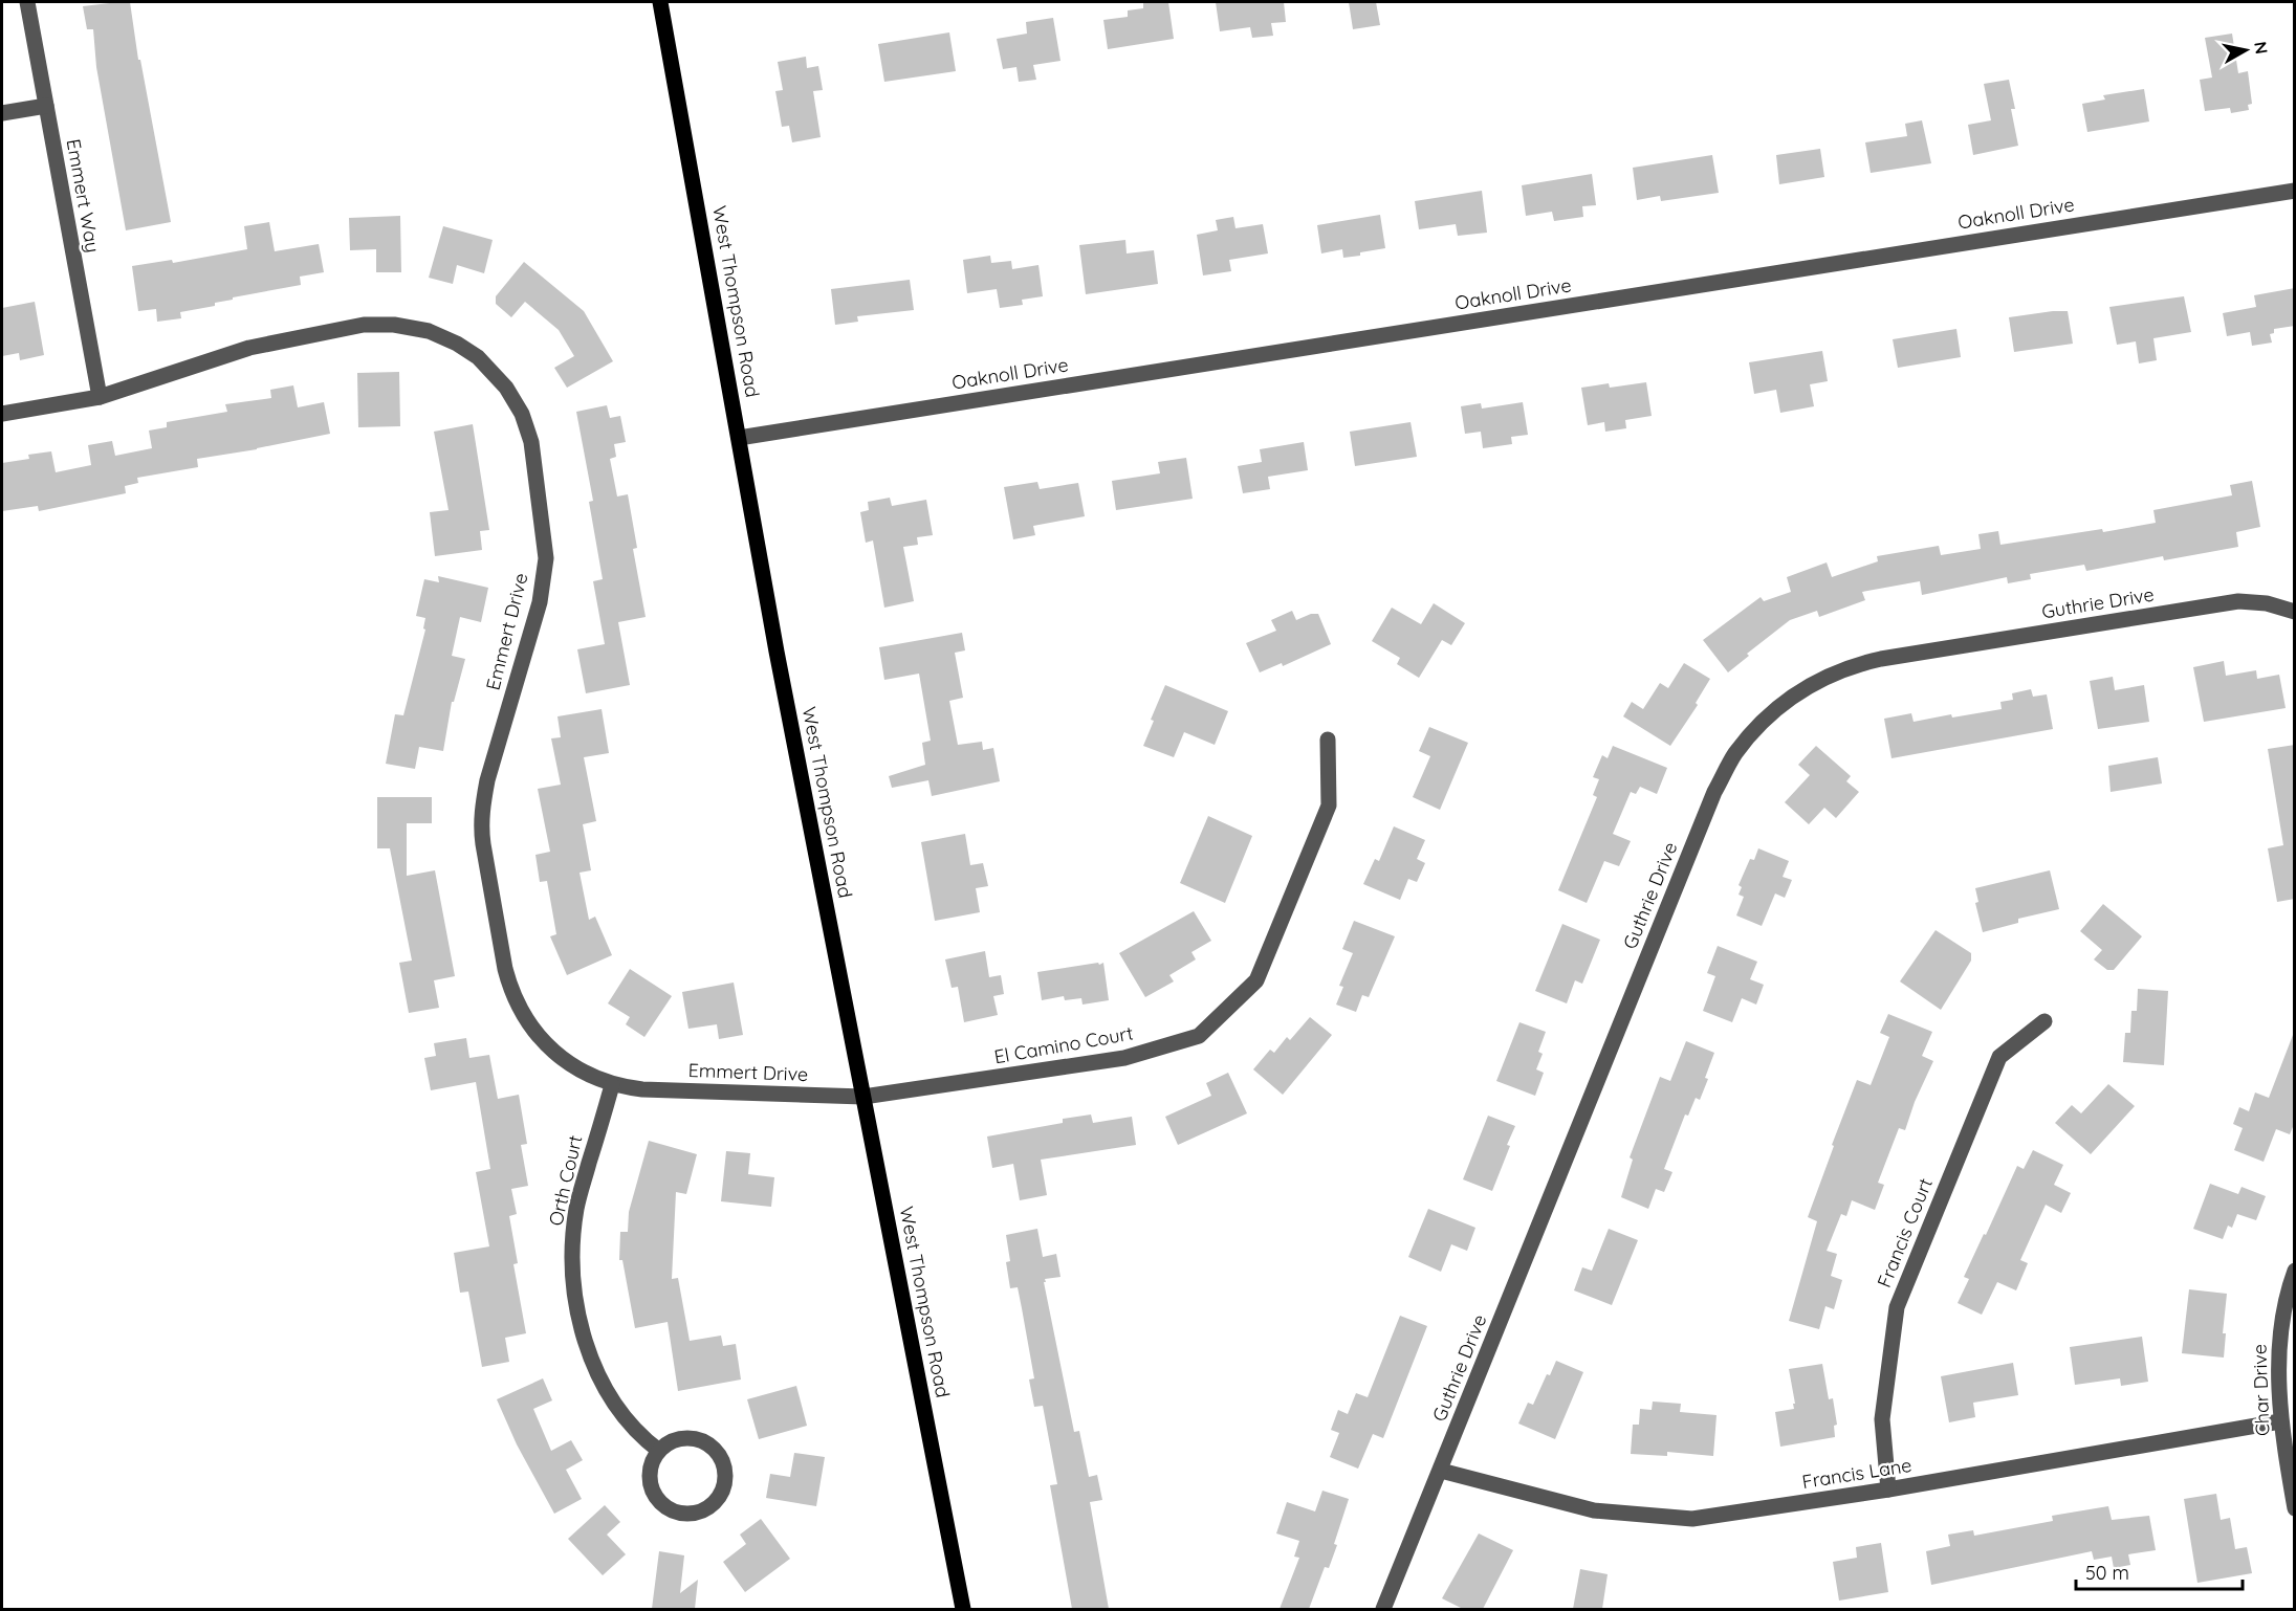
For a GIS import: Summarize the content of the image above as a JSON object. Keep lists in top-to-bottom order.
{
  "streets": {
    "main road": ["West Thompson Road"],
    "street": [
      "Emmert Way",
      "Oaknoll Drive",
      "Guthrie Drive",
      "Emmert Drive",
      "El Camino Court",
      "Orth Court",
      "Francis Court",
      "Char Drive",
      "Francis Lane"
    ]
  },
  "crossings": [
    ["Emmert Way", "Emmert Drive"],
    ["Oaknoll Drive", "West Thompson Road"],
    ["West Thompson Road", "Emmert Drive"],
    ["West Thompson Road", "El Camino Court"],
    ["Guthrie Drive", "Francis Lane"],
    ["Emmert Drive", "El Camino Court"],
    ["Emmert Drive", "Orth Court"],
    ["Francis Court", "Francis Lane"],
    ["Char Drive", "Francis Lane"]
  ],
  "scale_bar": "50 m",
  "north": "right"
}
